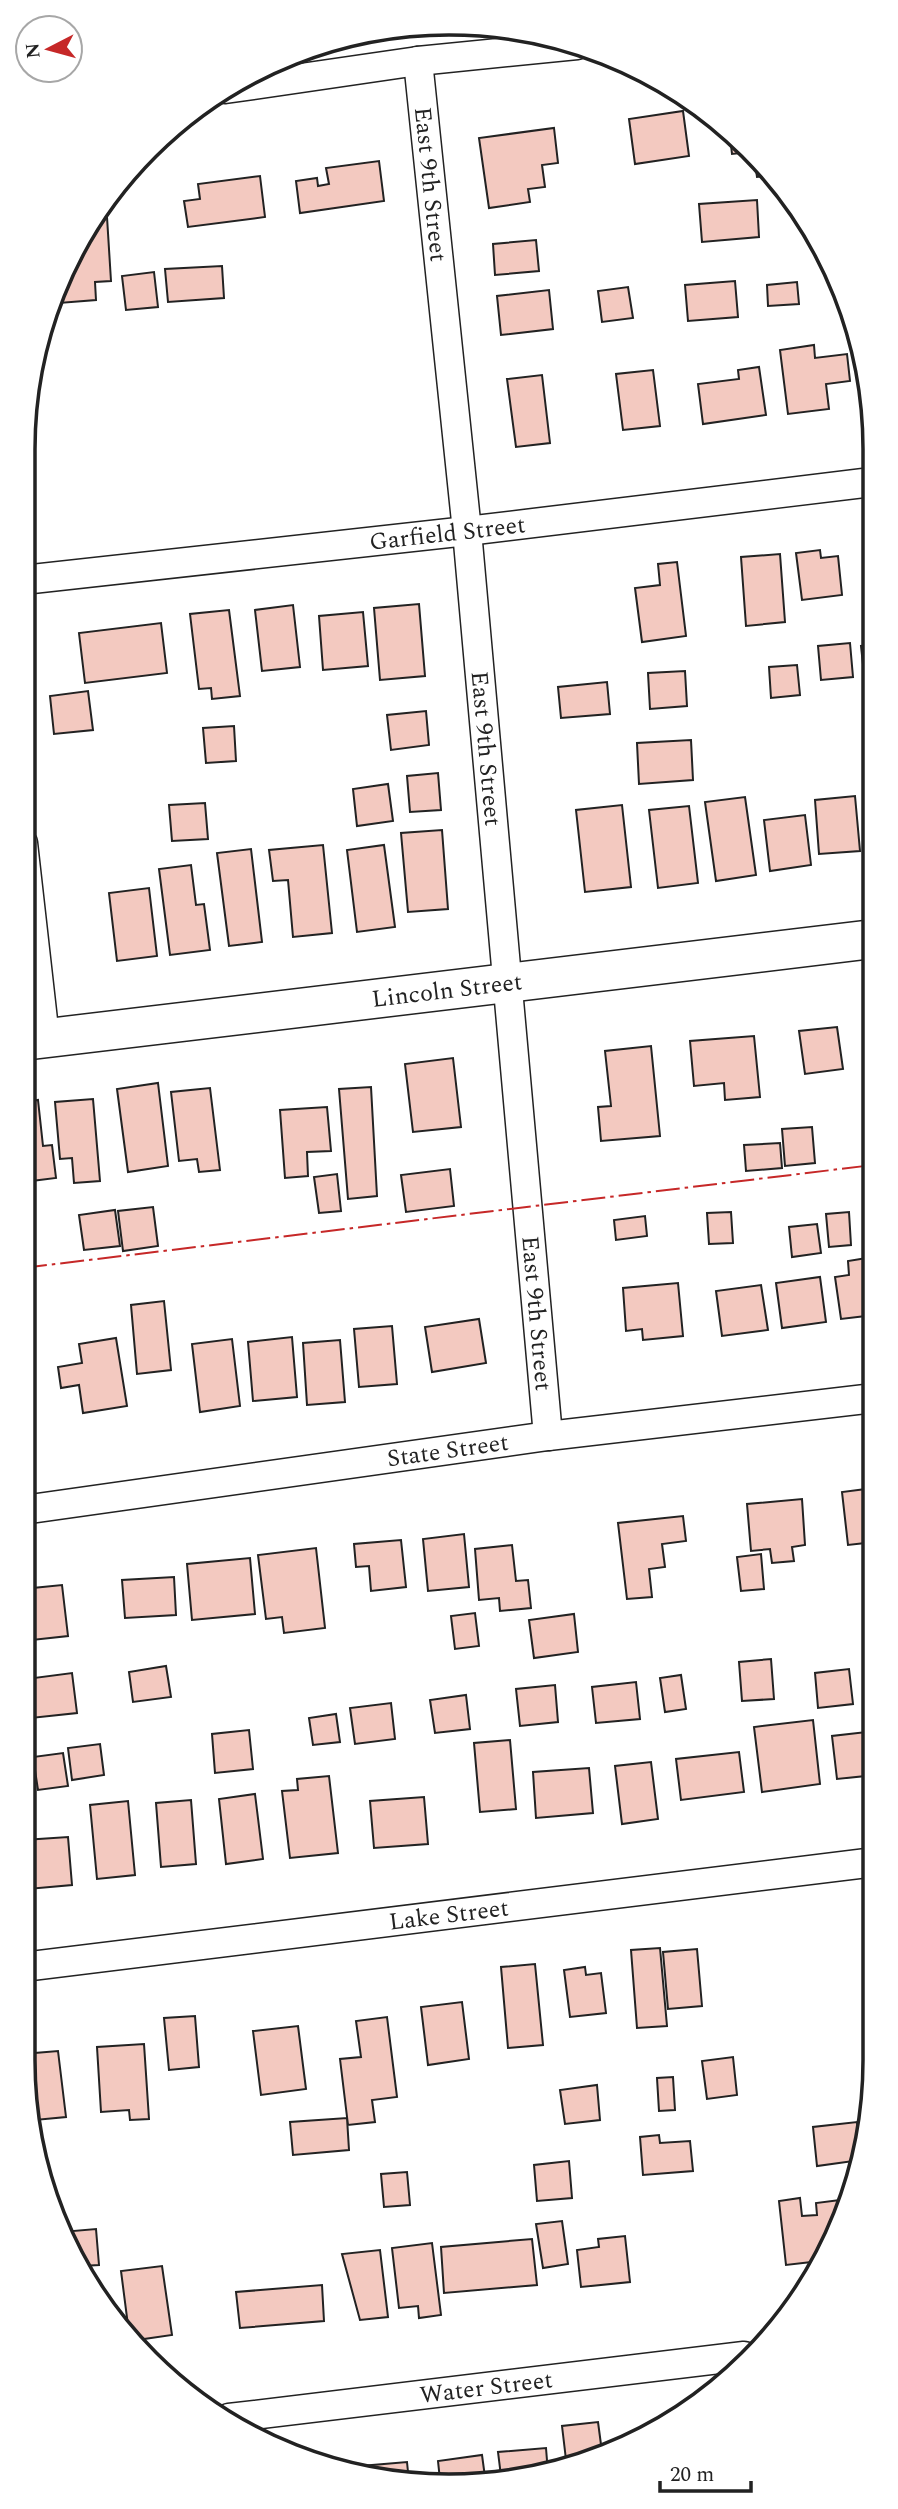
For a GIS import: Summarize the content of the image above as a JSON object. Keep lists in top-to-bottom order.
{
  "streets": {
    "main road": ["Lincoln Street"],
    "street": [
      "East 9th Street",
      "Garfield Street",
      "State Street",
      "Lake Street",
      "Water Street"
    ]
  },
  "crossings": [
    ["East 9th Street", "Garfield Street"],
    ["East 9th Street", "Lincoln Street"],
    ["East 9th Street", "State Street"]
  ],
  "scale_bar": "20 m",
  "north": "left"
}
